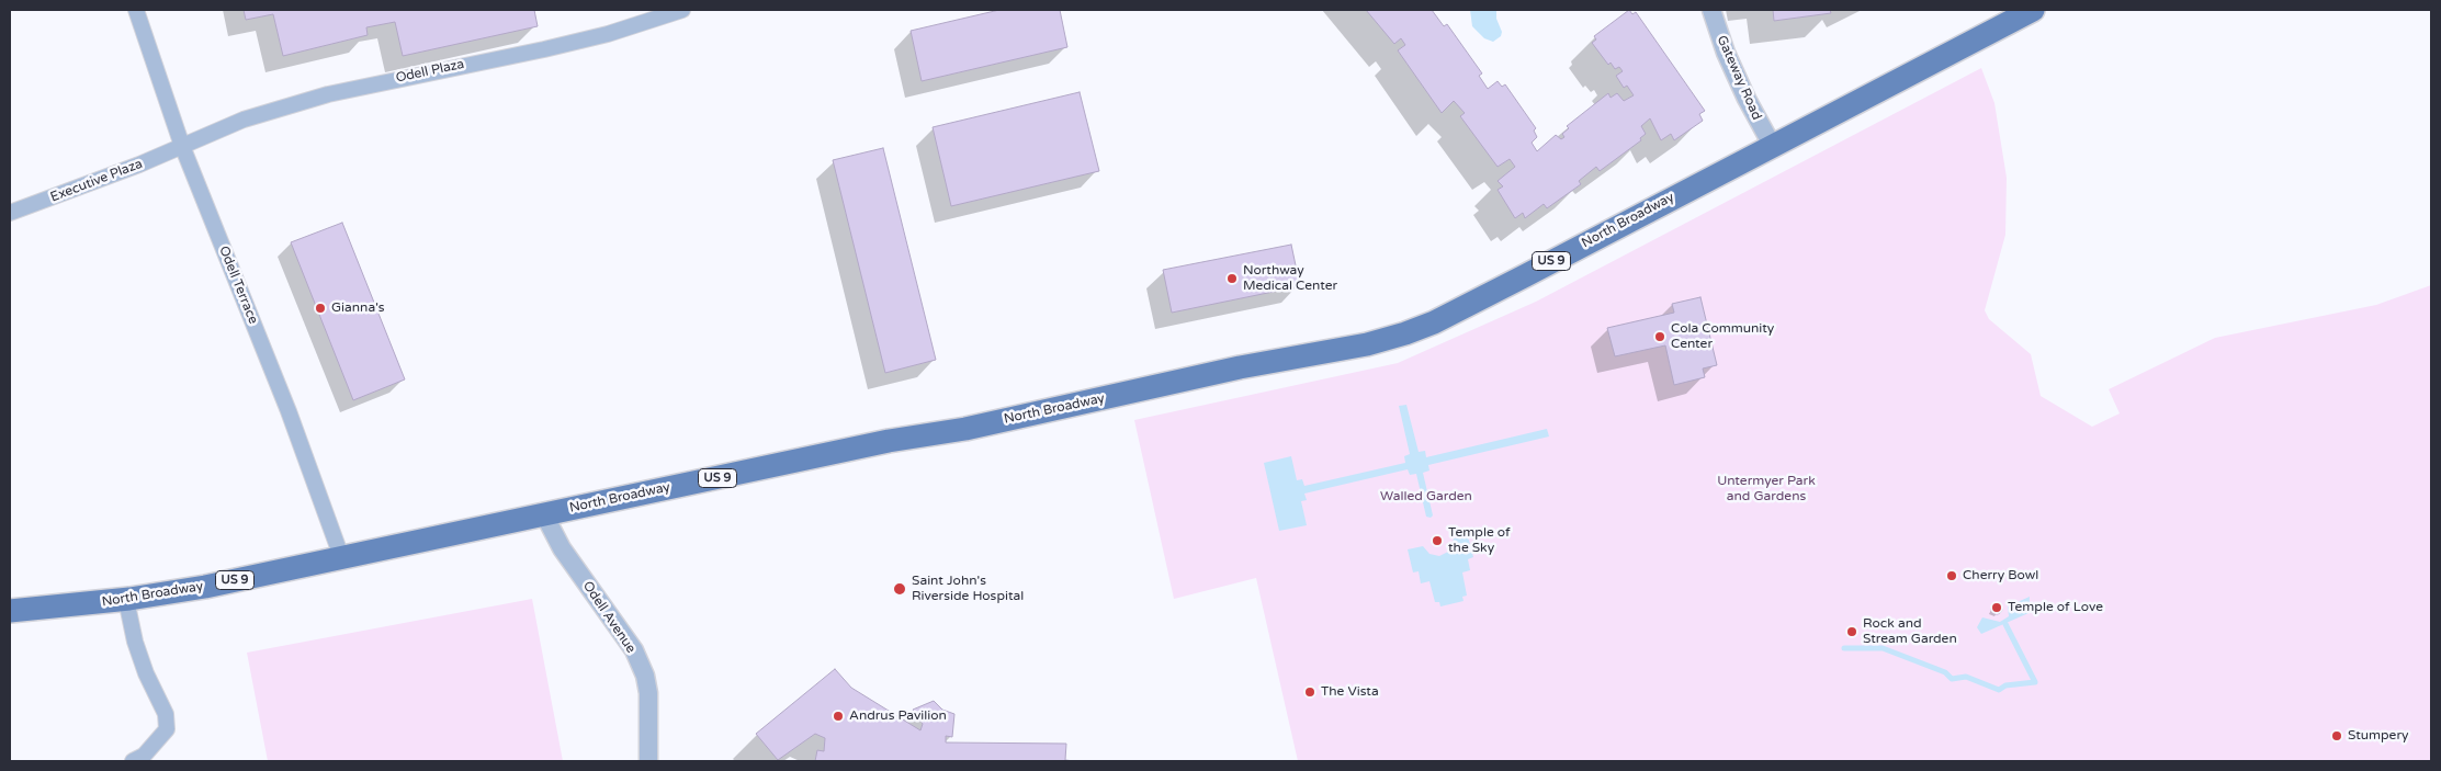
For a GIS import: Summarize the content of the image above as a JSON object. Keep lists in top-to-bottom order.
{
  "streets": {
    "main road": ["North Broadway", "US 9"],
    "street": [
      "Odell Plaza",
      "Gateway Road",
      "Executive Plaza",
      "Odell Terrace",
      "Odell Avenue"
    ]
  },
  "crossings": [
    ["Odell Plaza", "Executive Plaza"],
    ["Odell Plaza", "Odell Terrace"],
    ["Gateway Road", "North Broadway"],
    ["Executive Plaza", "Odell Terrace"],
    ["North Broadway", "Odell Terrace"],
    ["North Broadway", "Odell Avenue"]
  ],
  "parks": ["Untermyer Park and Gardens", "Walled Garden"],
  "places": [
    "Northway Medical Center",
    "Gianna's",
    "Cola Community Center",
    "Temple of the Sky",
    "Cherry Bowl",
    "Saint John's Riverside Hospital",
    "Temple of Love",
    "Rock and Stream Garden",
    "The Vista",
    "Andrus Pavilion",
    "Stumpery"
  ]
}
